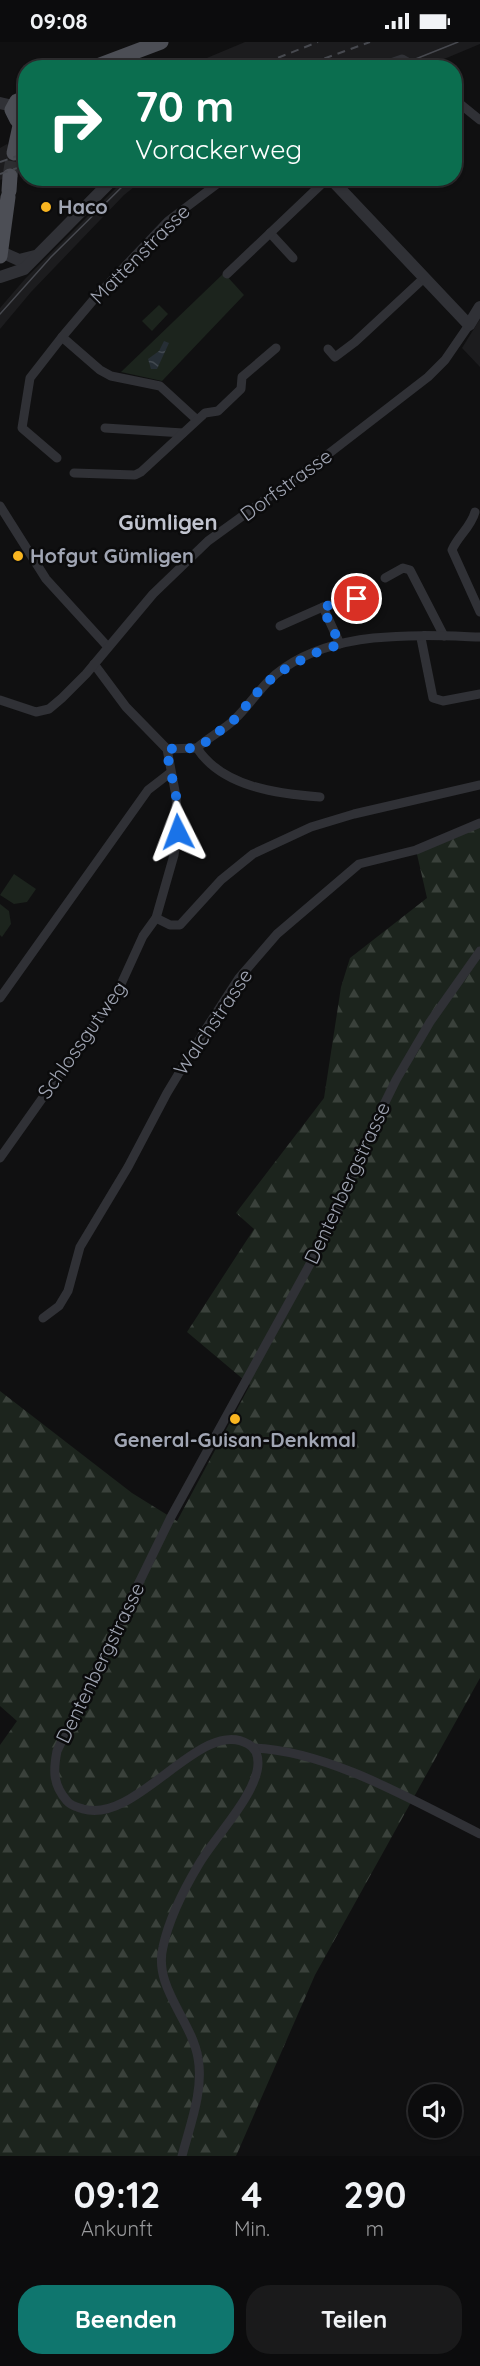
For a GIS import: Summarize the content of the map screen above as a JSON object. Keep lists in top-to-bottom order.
{
  "streets": {
    "street": [
      "Mattenstrasse",
      "Dorfstrasse",
      "Walchstrasse",
      "Schlossgutweg",
      "Dentenbergstrasse"
    ]
  },
  "districts": ["Gümligen"],
  "places": ["Haco", "Hofgut Gümligen", "General-Guisan-Denkmal"],
  "page": {
    "status": "09:08",
    "turn": ["70 m", "Vorackerweg"],
    "eta": [
      "09:12",
      "Ankunft",
      "4",
      "Min.",
      "290",
      "m"
    ],
    "buttons": ["Beenden", "Teilen"]
  }
}
